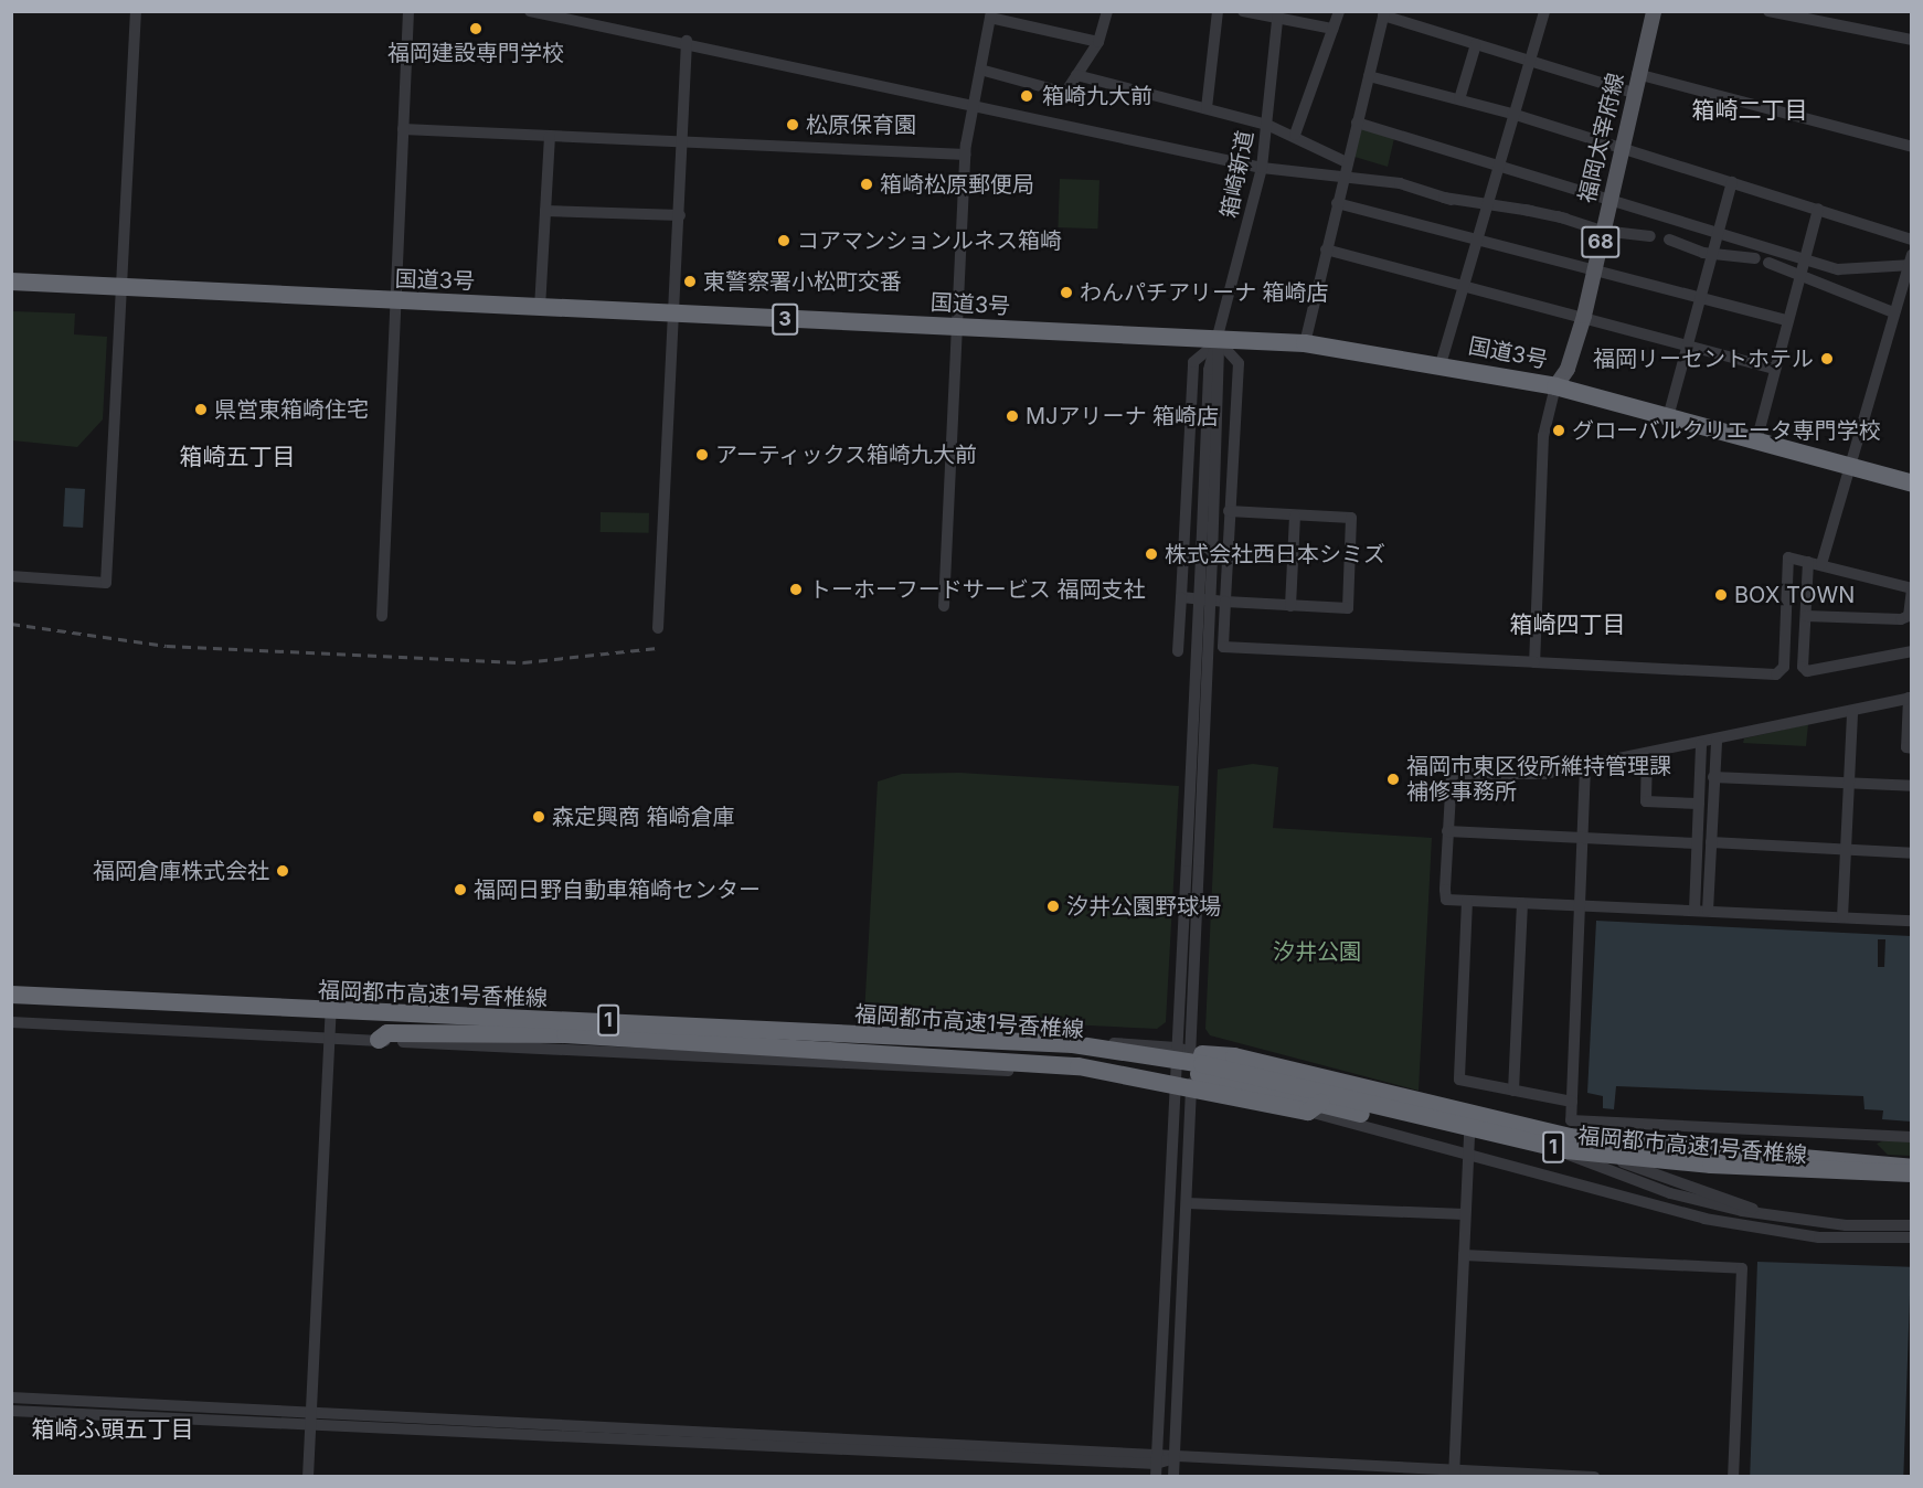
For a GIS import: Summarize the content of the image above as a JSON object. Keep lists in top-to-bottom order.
{
  "streets": {
    "highway": [
      "国道3号",
      "3",
      "福岡都市高速1号香椎線",
      "1"
    ],
    "main road": ["福岡太宰府線", "68"],
    "street": ["箱崎新道"]
  },
  "crossings": [
    ["福岡太宰府線", "国道3号"],
    ["箱崎新道", "国道3号"]
  ],
  "districts": [
    "箱崎二丁目",
    "箱崎五丁目",
    "箱崎四丁目",
    "箱崎ふ頭五丁目"
  ],
  "parks": ["汐井公園"],
  "places": [
    "福岡建設専門学校",
    "箱崎九大前",
    "松原保育園",
    "箱崎松原郵便局",
    "コアマンションルネス箱崎",
    "東警察署小松町交番",
    "わんパチアリーナ 箱崎店",
    "福岡リーセントホテル",
    "県営東箱崎住宅",
    "MJアリーナ 箱崎店",
    "グローバルクリエータ専門学校",
    "アーティックス箱崎九大前",
    "株式会社西日本シミズ",
    "トーホーフードサービス 福岡支社",
    "BOX TOWN",
    "福岡市東区役所維持管理課 補修事務所",
    "森定興商 箱崎倉庫",
    "福岡倉庫株式会社",
    "福岡日野自動車箱崎センター",
    "汐井公園野球場"
  ]
}
